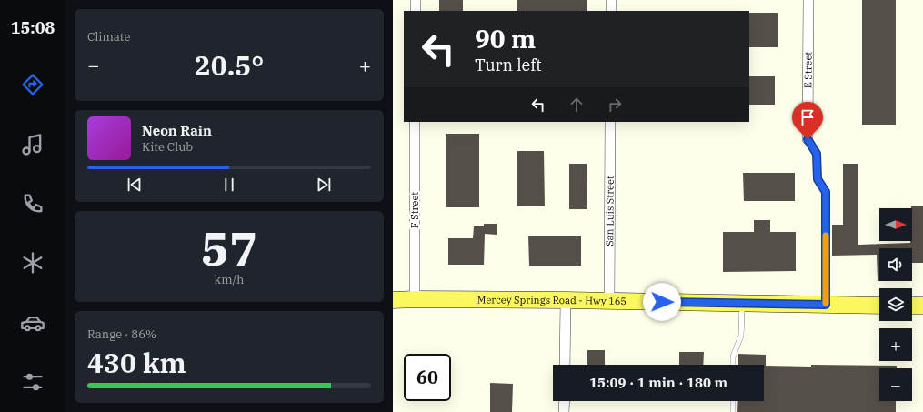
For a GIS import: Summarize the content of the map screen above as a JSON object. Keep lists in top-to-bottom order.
{
  "streets": {
    "main road": ["Mercey Springs Road - Hwy 165"],
    "street": ["E Street", "F Street", "San Luis Street"]
  },
  "crossings": [
    ["F Street", "Mercey Springs Road - Hwy 165"],
    ["San Luis Street", "Mercey Springs Road - Hwy 165"]
  ],
  "north": "right",
  "page": {
    "tabs": "15:08",
    "tile": [
      "Climate",
      ["57", "km/h"],
      ["Range · 86%", "430 km"]
    ],
    "turn": ["90 m", "Turn left"],
    "heat": ["−", "20.5°", "+"],
    "song": ["Neon Rain", "Kite Club"],
    "map_buttons": ["+", "−"],
    "limit": "60",
    "trip": "15:09 · 1 min · 180 m"
  }
}
